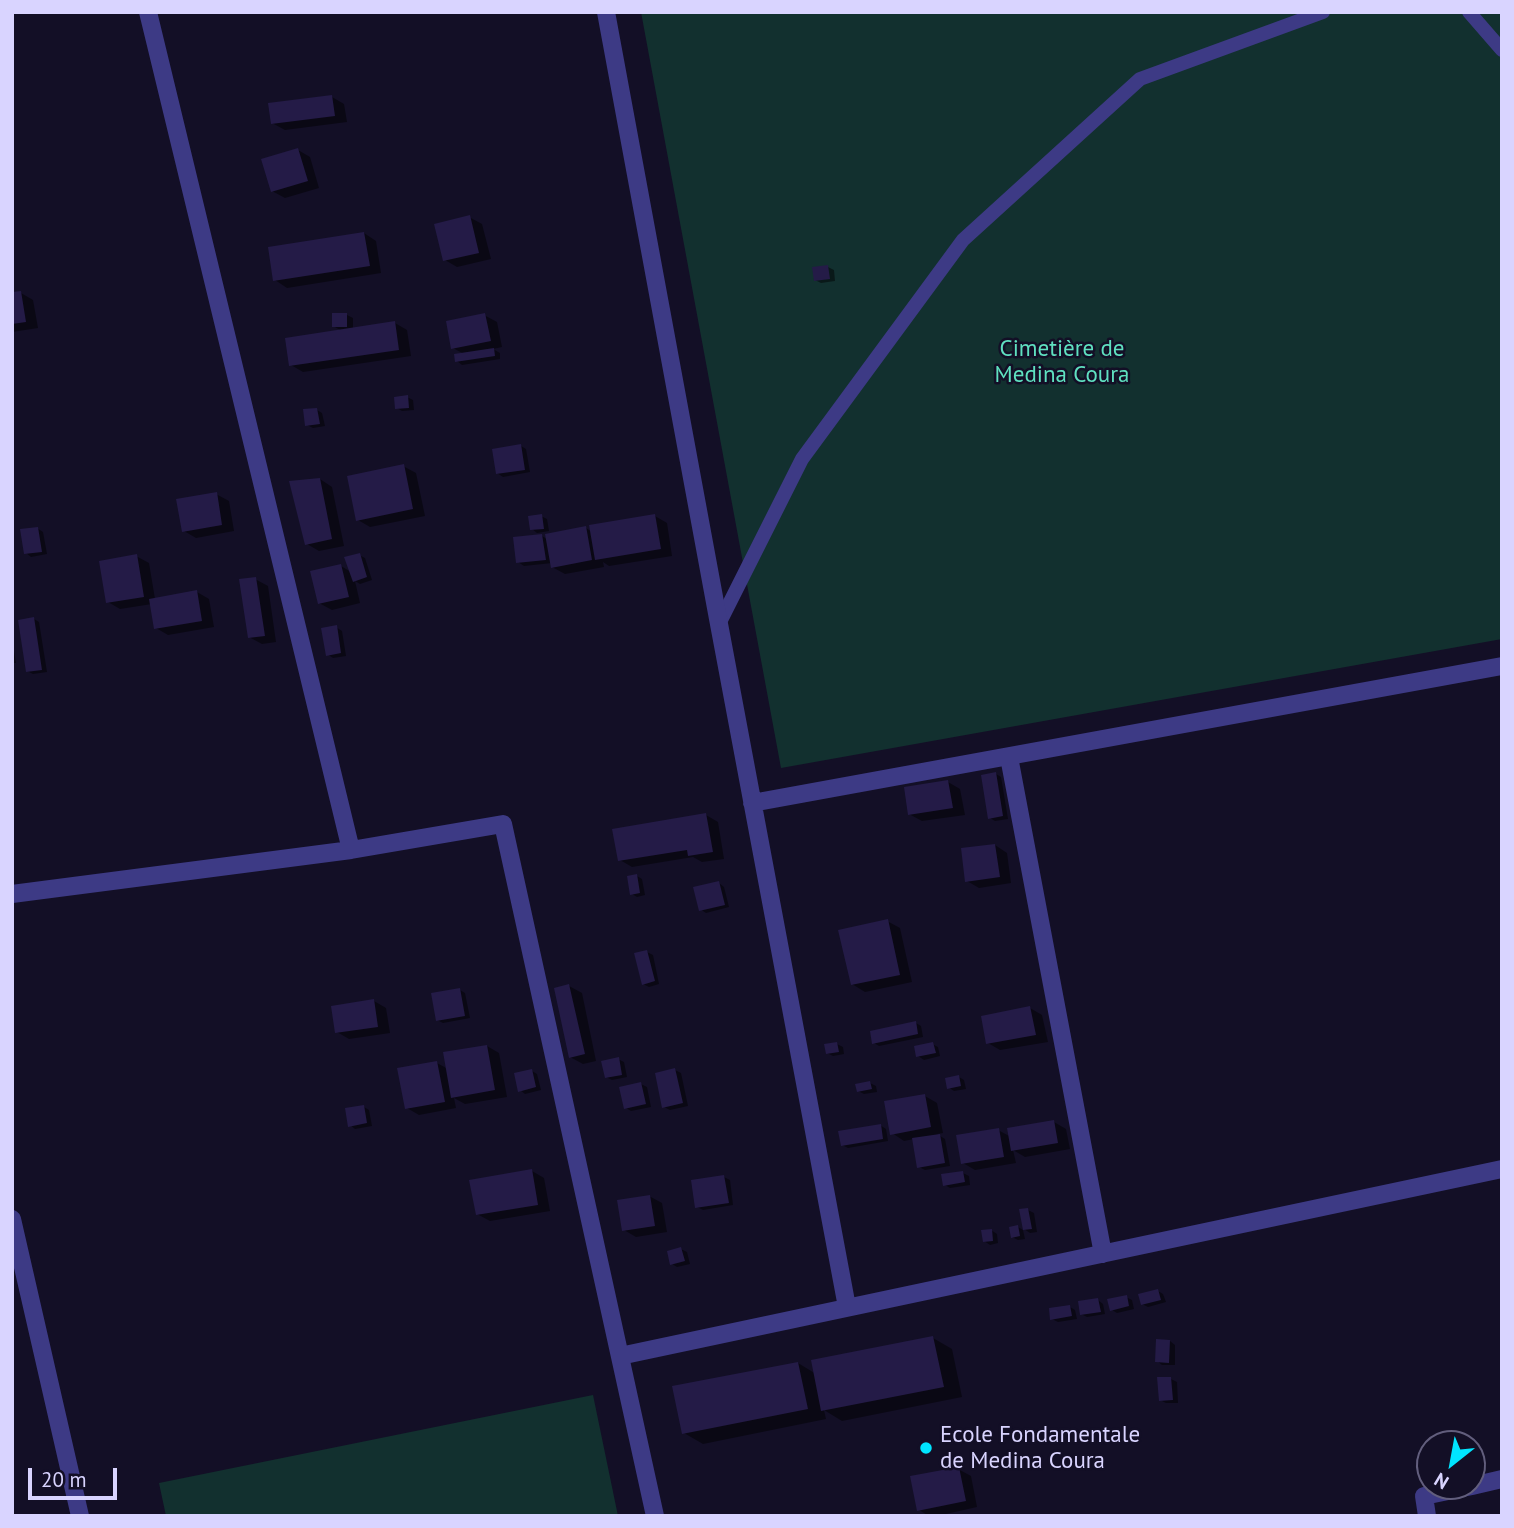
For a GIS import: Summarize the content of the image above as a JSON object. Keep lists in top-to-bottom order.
{
  "parks": ["Cimetière de Medina Coura"],
  "places": ["Ecole Fondamentale de Medina Coura"],
  "scale_bar": "20 m",
  "north": "bottom left"
}
